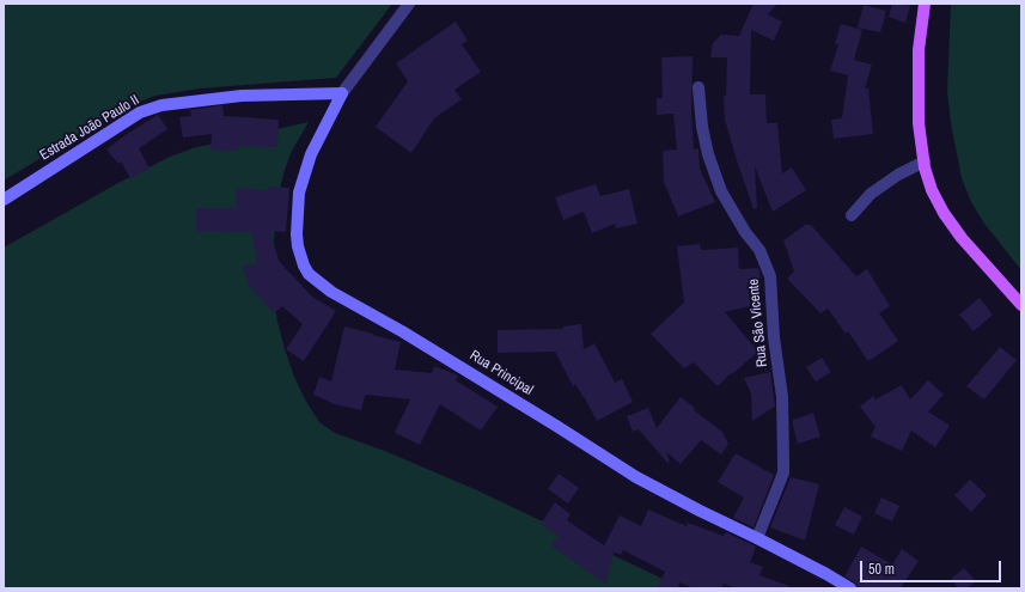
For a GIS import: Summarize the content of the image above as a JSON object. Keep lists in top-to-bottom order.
{
  "streets": {
    "street": ["Estrada João Paulo II", "Rua São Vicente", "Rua Principal"]
  },
  "crossings": [
    ["Estrada João Paulo II", "Rua Principal"],
    ["Rua São Vicente", "Rua Principal"]
  ],
  "scale_bar": "50 m"
}
